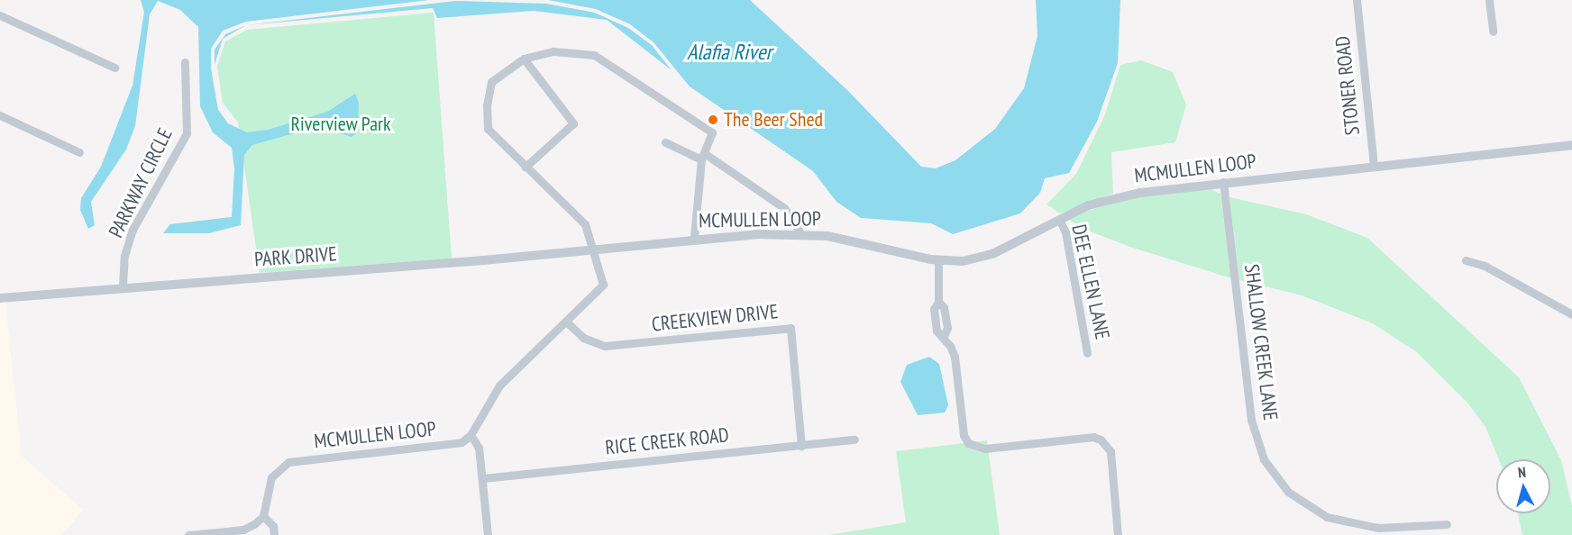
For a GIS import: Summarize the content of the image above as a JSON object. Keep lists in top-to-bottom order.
{
  "streets": {
    "street": [
      "STONER ROAD",
      "MCMULLEN LOOP",
      "PARKWAY CIRCLE",
      "PARK DRIVE",
      "DEE ELLEN LANE",
      "CREEKVIEW DRIVE",
      "SHALLOW CREEK LANE",
      "RICE CREEK ROAD"
    ]
  },
  "crossings": [
    ["STONER ROAD", "MCMULLEN LOOP"],
    ["MCMULLEN LOOP", "PARK DRIVE"],
    ["MCMULLEN LOOP", "DEE ELLEN LANE"],
    ["MCMULLEN LOOP", "SHALLOW CREEK LANE"],
    ["PARKWAY CIRCLE", "PARK DRIVE"],
    ["CREEKVIEW DRIVE", "RICE CREEK ROAD"]
  ],
  "water": ["Alafia River"],
  "parks": ["Riverview Park"],
  "places": ["The Beer Shed"],
  "north": "top"
}
